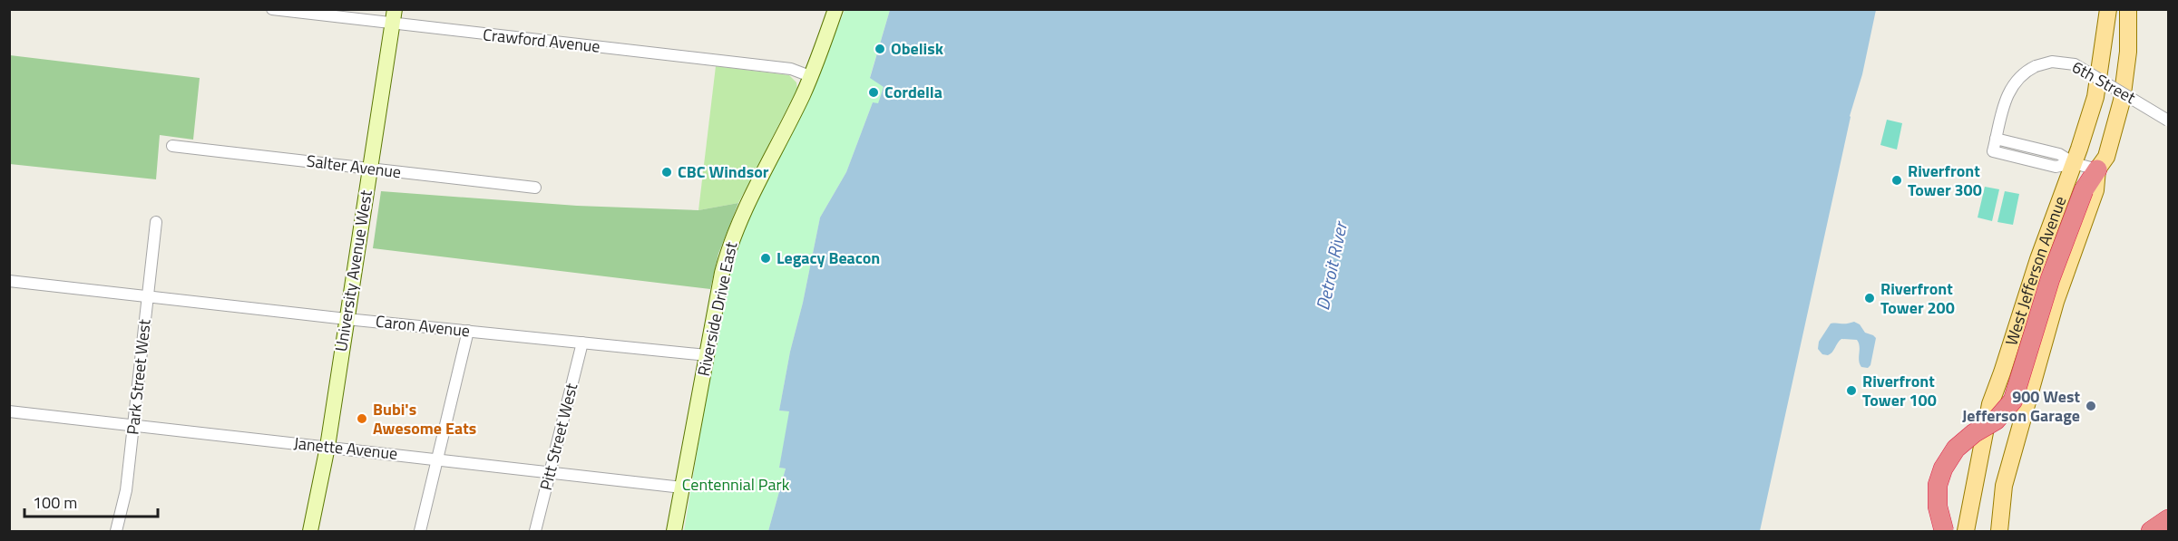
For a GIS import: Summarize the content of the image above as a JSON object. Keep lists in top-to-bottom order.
{
  "streets": {
    "main road": ["West Jefferson Avenue", "University Avenue West", "Riverside Drive East"],
    "street": [
      "Crawford Avenue",
      "6th Street",
      "Salter Avenue",
      "Caron Avenue",
      "Park Street West",
      "Pitt Street West",
      "Janette Avenue"
    ]
  },
  "crossings": [
    ["Crawford Avenue", "University Avenue West"],
    ["Crawford Avenue", "Riverside Drive East"],
    ["6th Street", "West Jefferson Avenue"],
    ["Salter Avenue", "University Avenue West"],
    ["University Avenue West", "Caron Avenue"],
    ["University Avenue West", "Janette Avenue"],
    ["Riverside Drive East", "Caron Avenue"],
    ["Riverside Drive East", "Janette Avenue"],
    ["Caron Avenue", "Park Street West"],
    ["Caron Avenue", "Pitt Street West"],
    ["Park Street West", "Janette Avenue"],
    ["Pitt Street West", "Janette Avenue"]
  ],
  "water": ["Detroit River"],
  "parks": ["Centennial Park"],
  "places": [
    "Obelisk",
    "Cordella",
    "CBC Windsor",
    "Riverfront Tower 300",
    "Legacy Beacon",
    "Riverfront Tower 200",
    "Riverfront Tower 100",
    "900 West Jefferson Garage",
    "Bubi's Awesome Eats"
  ],
  "scale_bar": "100 m"
}
